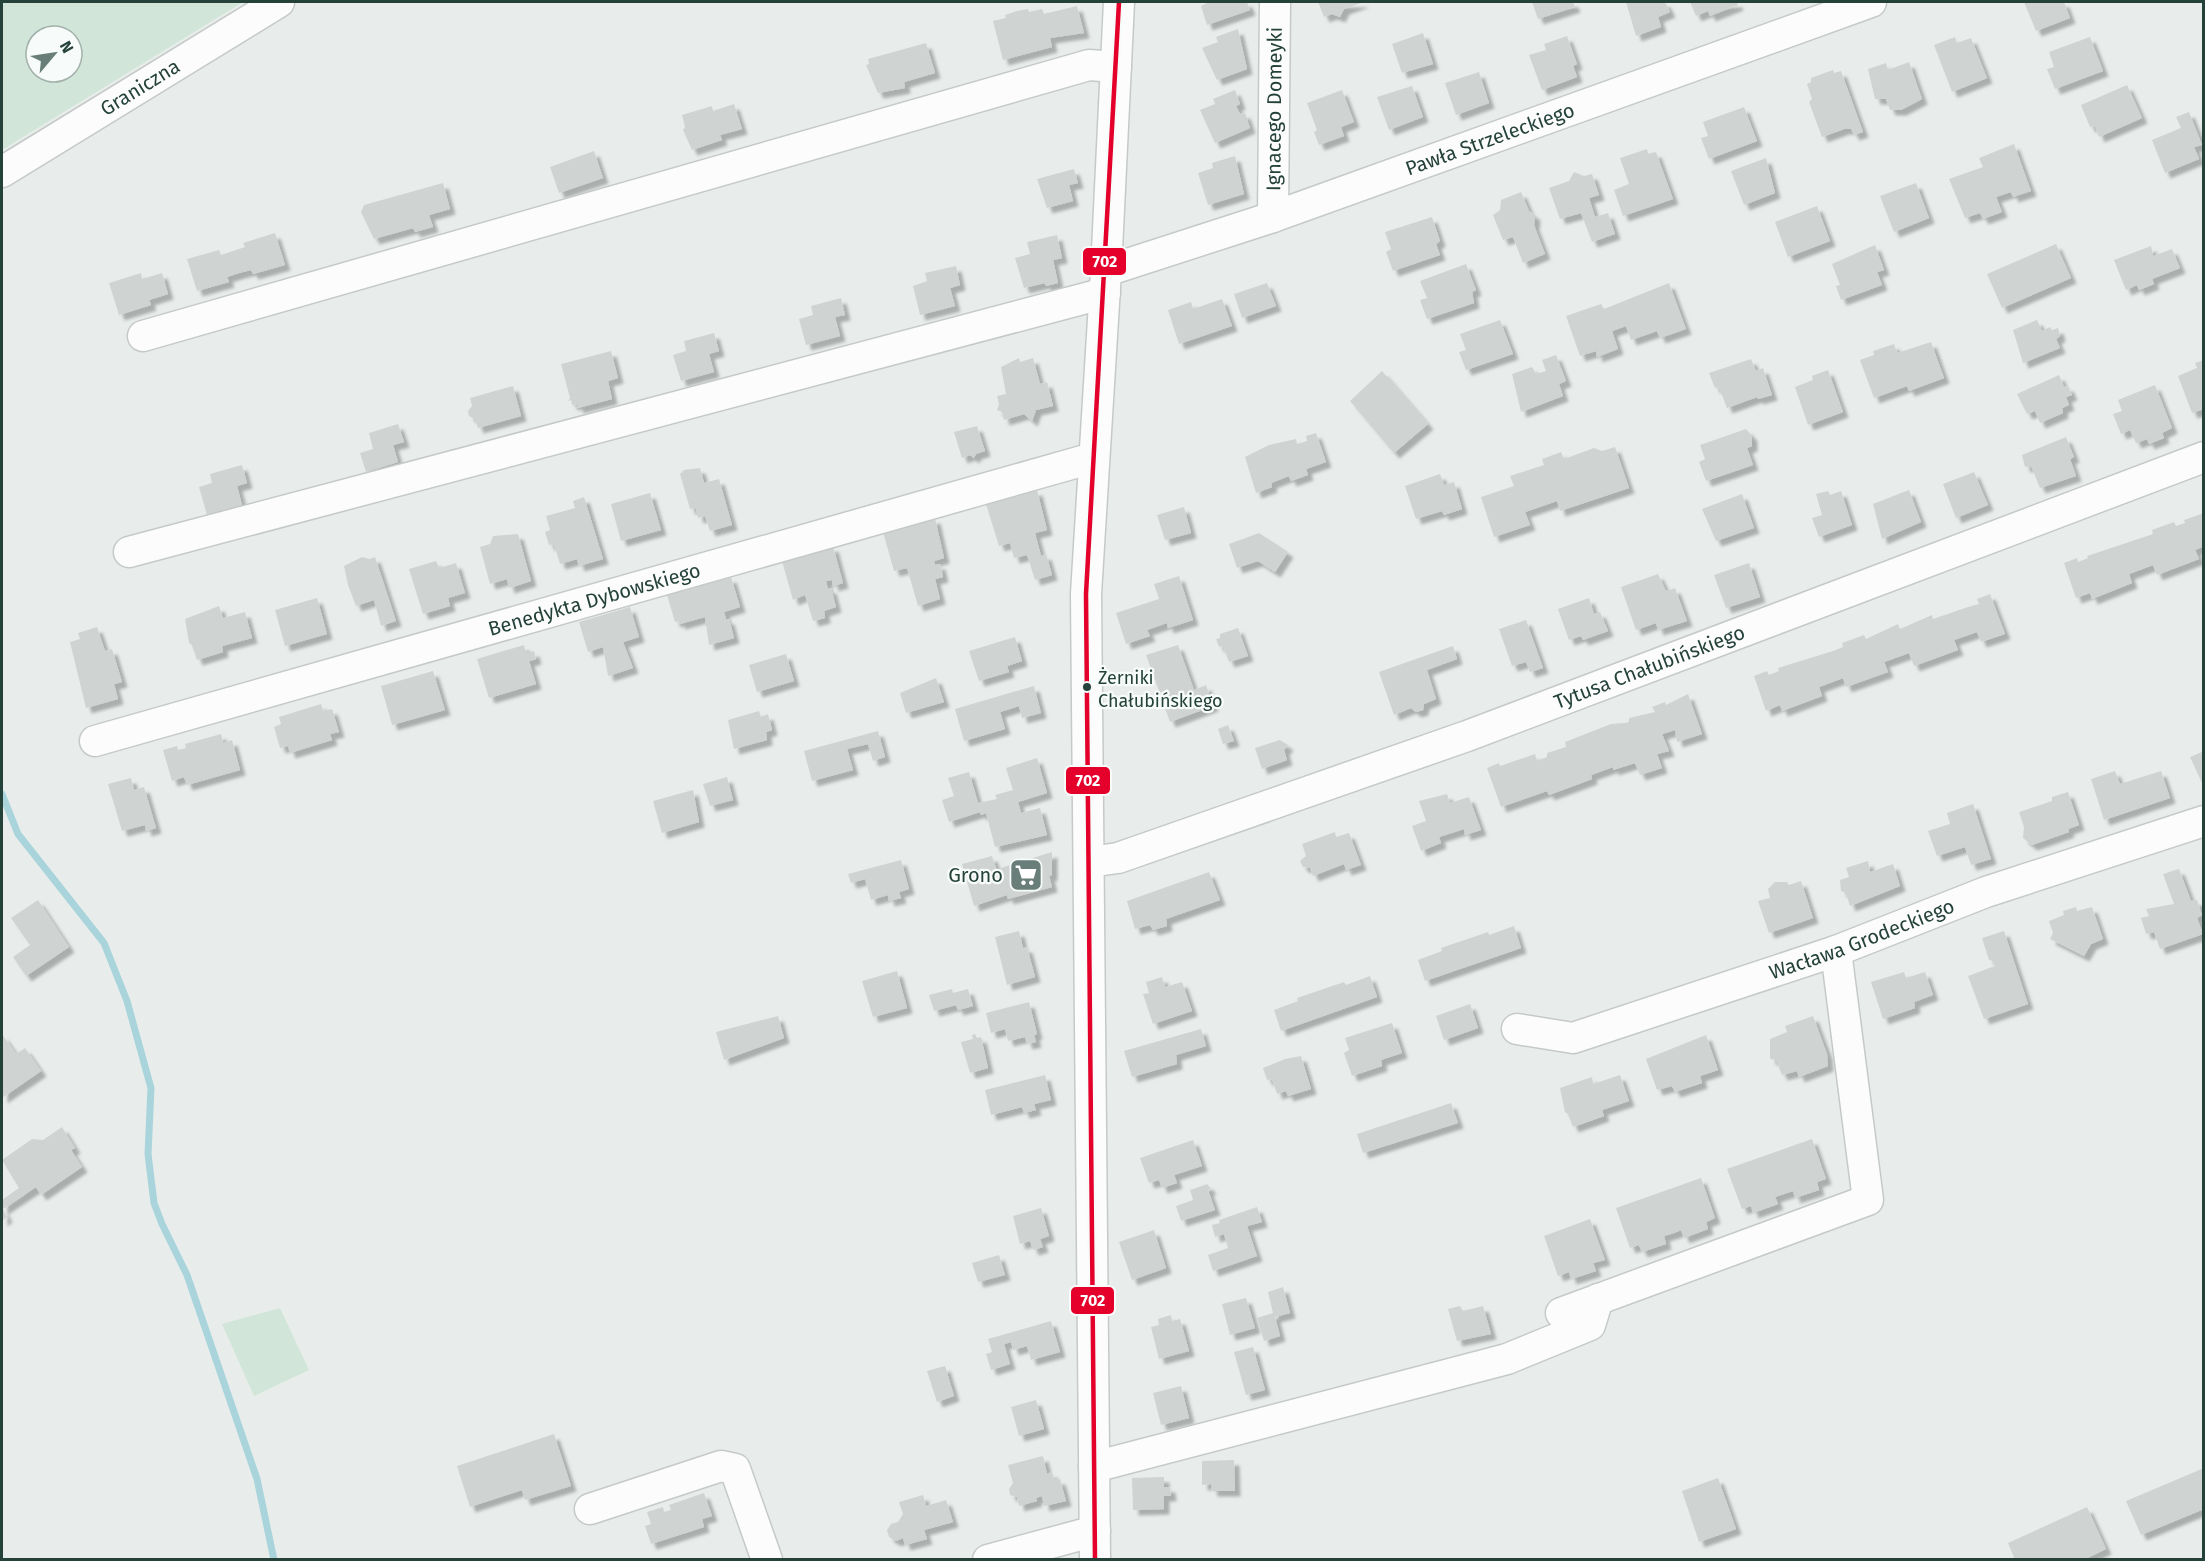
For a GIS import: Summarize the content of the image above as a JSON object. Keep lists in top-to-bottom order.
{
  "streets": {
    "street": [
      "Graniczna",
      "Ignacego Domeyki",
      "Pawła Strzeleckiego",
      "Benedykta Dybowskiego",
      "Tytusa Chałubińskiego",
      "Wacława Grodeckiego"
    ]
  },
  "crossings": [
    ["Ignacego Domeyki", "Pawła Strzeleckiego"]
  ],
  "places": {
    "other": ["Żerniki Chałubińskiego"],
    "supermarket": ["Grono"]
  },
  "lines": ["transit line 702"],
  "north": "top right"
}
